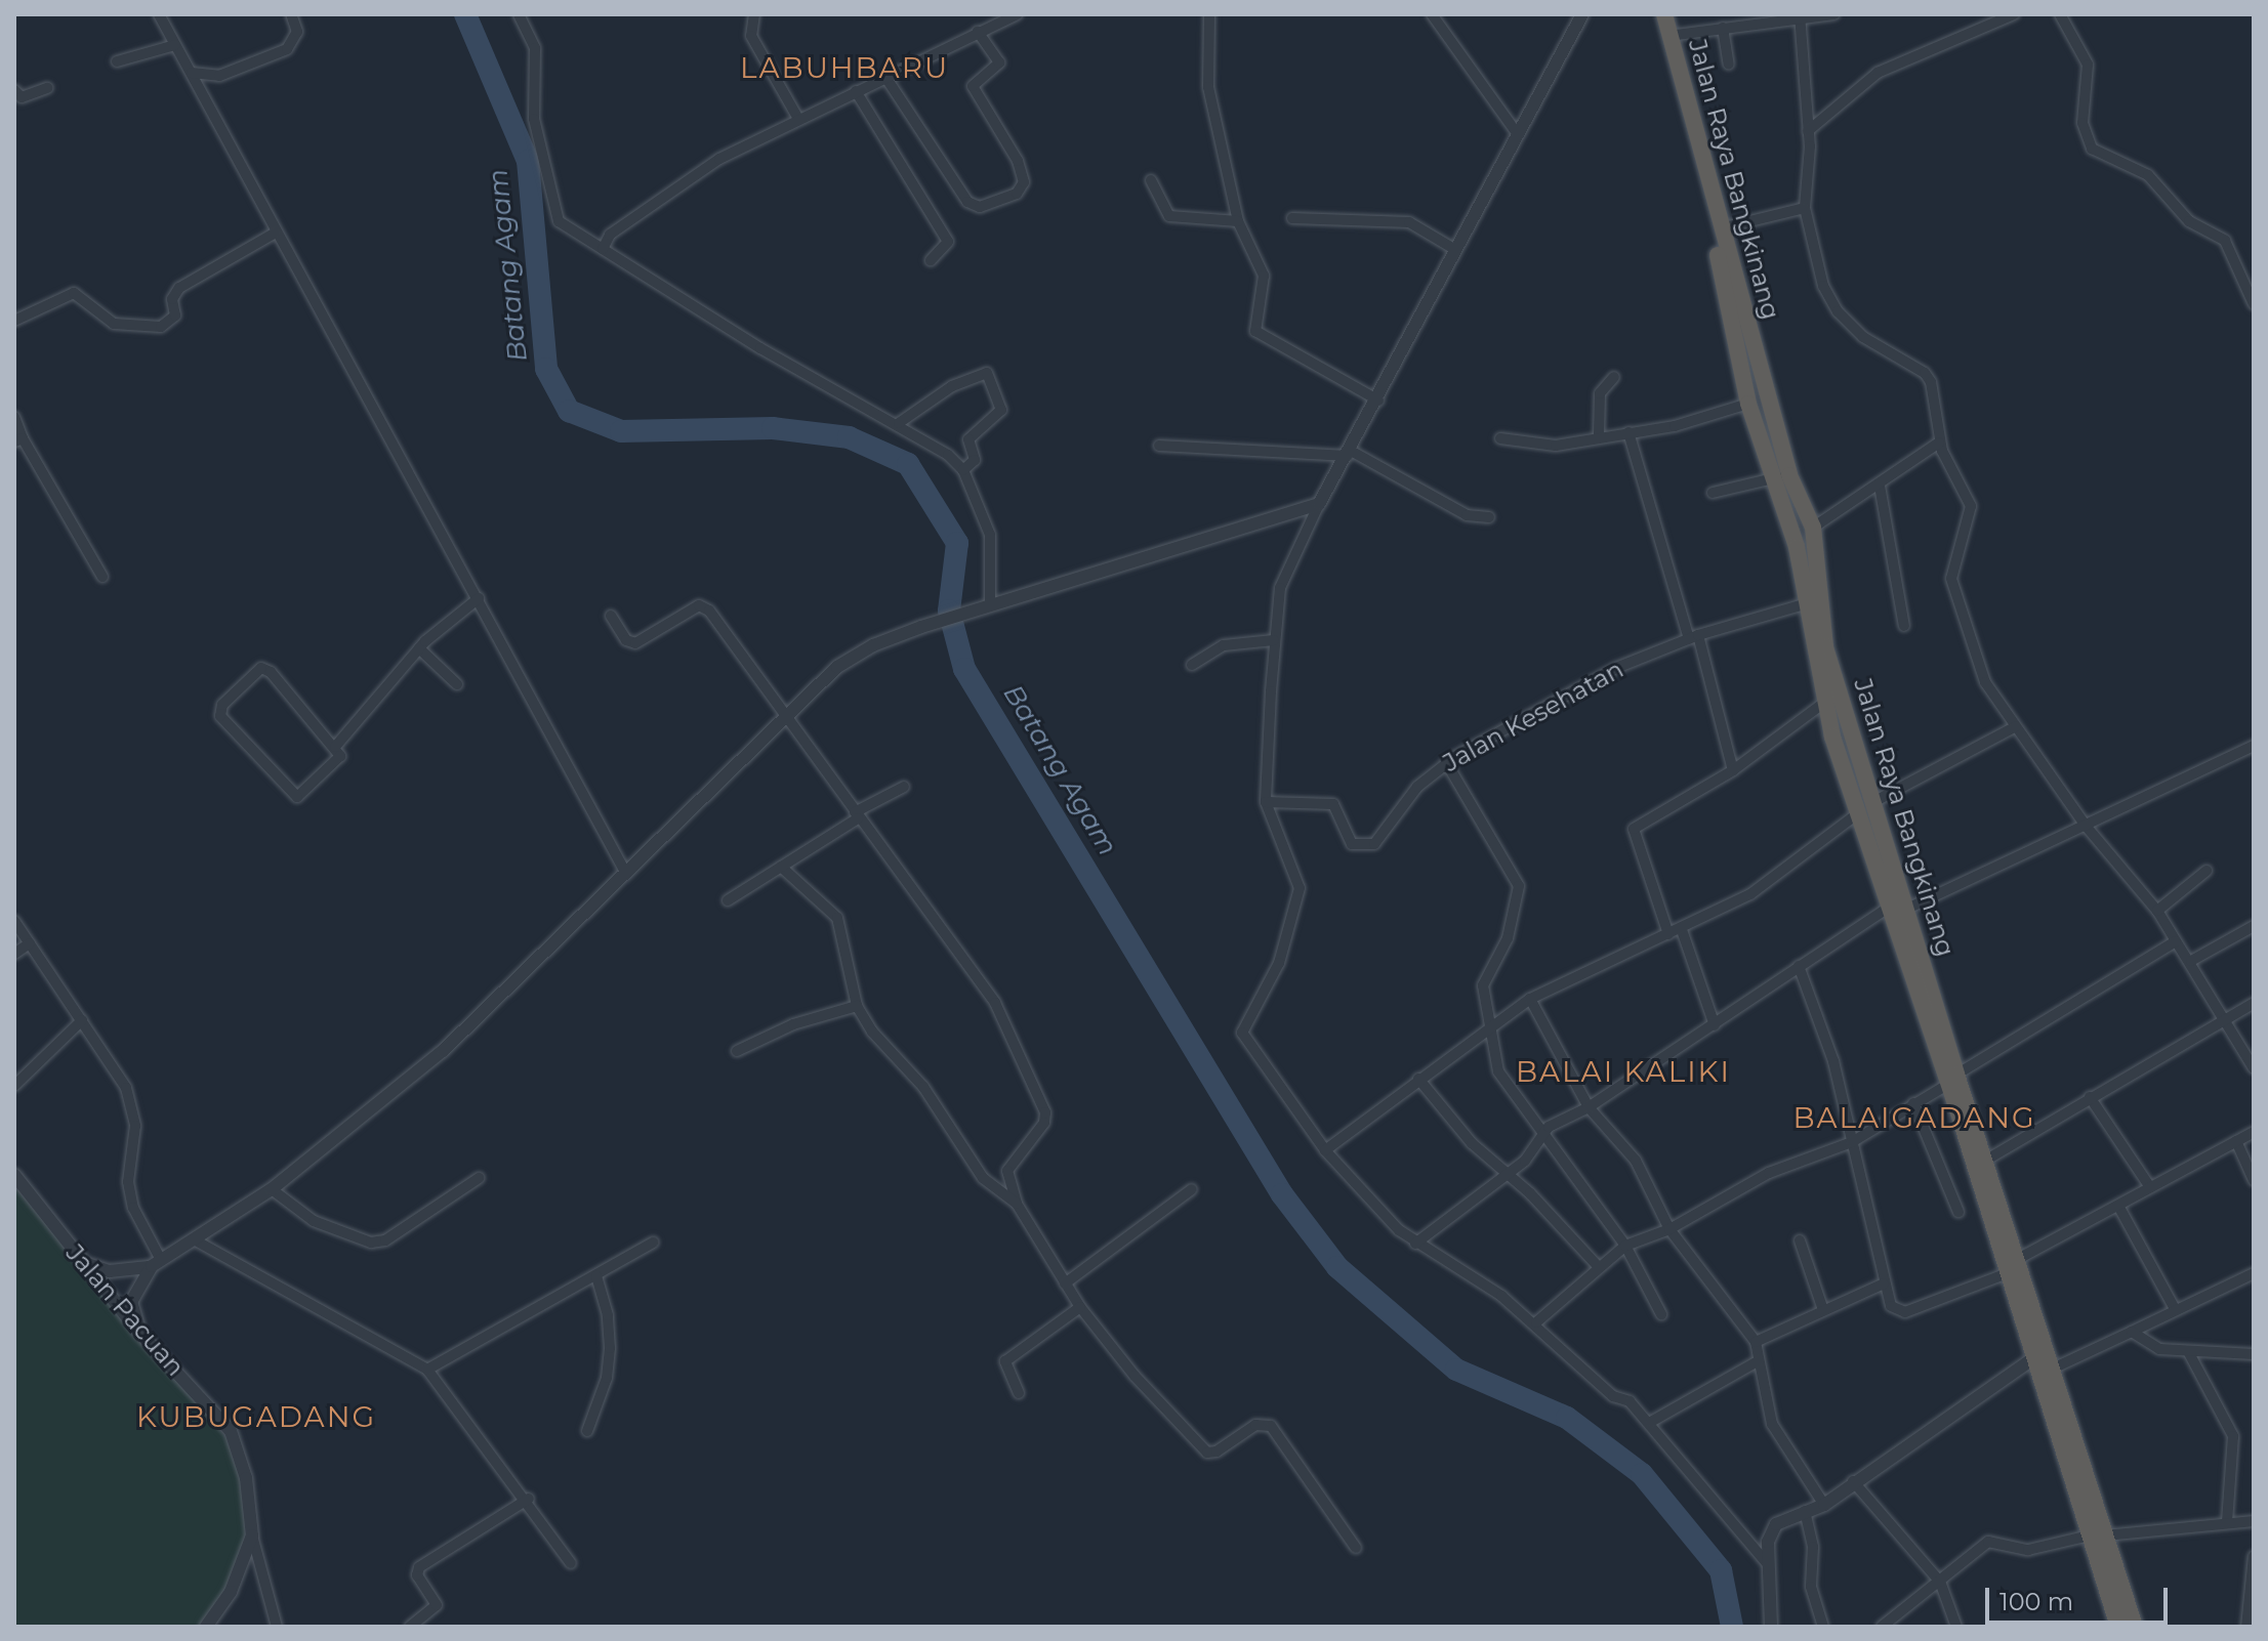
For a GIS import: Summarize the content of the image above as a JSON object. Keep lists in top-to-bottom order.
{
  "streets": {
    "highway": ["Jalan Raya Bangkinang"],
    "street": ["Jalan Kesehatan", "Jalan Pacuan"]
  },
  "crossings": [
    ["Jalan Raya Bangkinang", "Jalan Kesehatan"]
  ],
  "districts": [
    "LABUHBARU",
    "BALAI KALIKI",
    "BALAIGADANG",
    "KUBUGADANG"
  ],
  "water": ["Batang Agam"],
  "scale_bar": "100 m"
}
